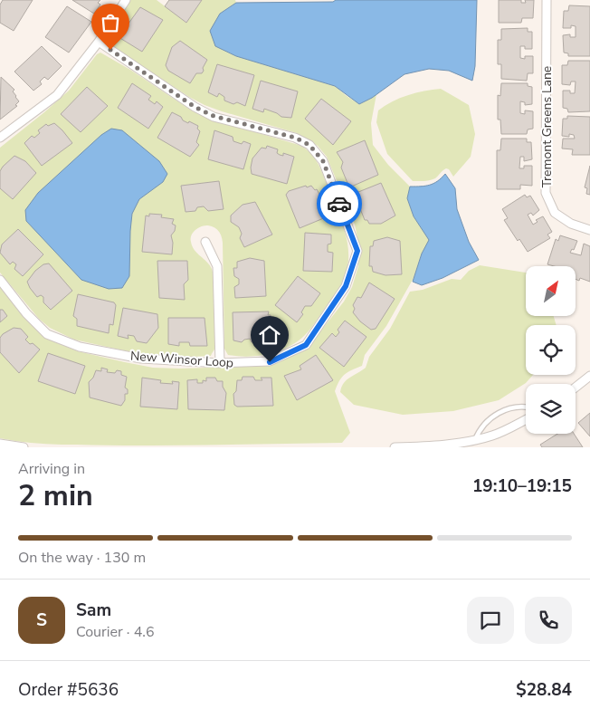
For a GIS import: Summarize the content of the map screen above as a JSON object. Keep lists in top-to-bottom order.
{
  "streets": {
    "street": ["Tremont Greens Lane", "New Winsor Loop"]
  },
  "north": "top right",
  "page": {
    "heading": ["2 min", "Arriving in", "19:10–19:15"],
    "panel": [
      "Sam",
      "Courier · 4.6",
      "Order #5636",
      "$28.84"
    ],
    "bar": "On the way · 130 m",
    "round": "S"
  }
}
